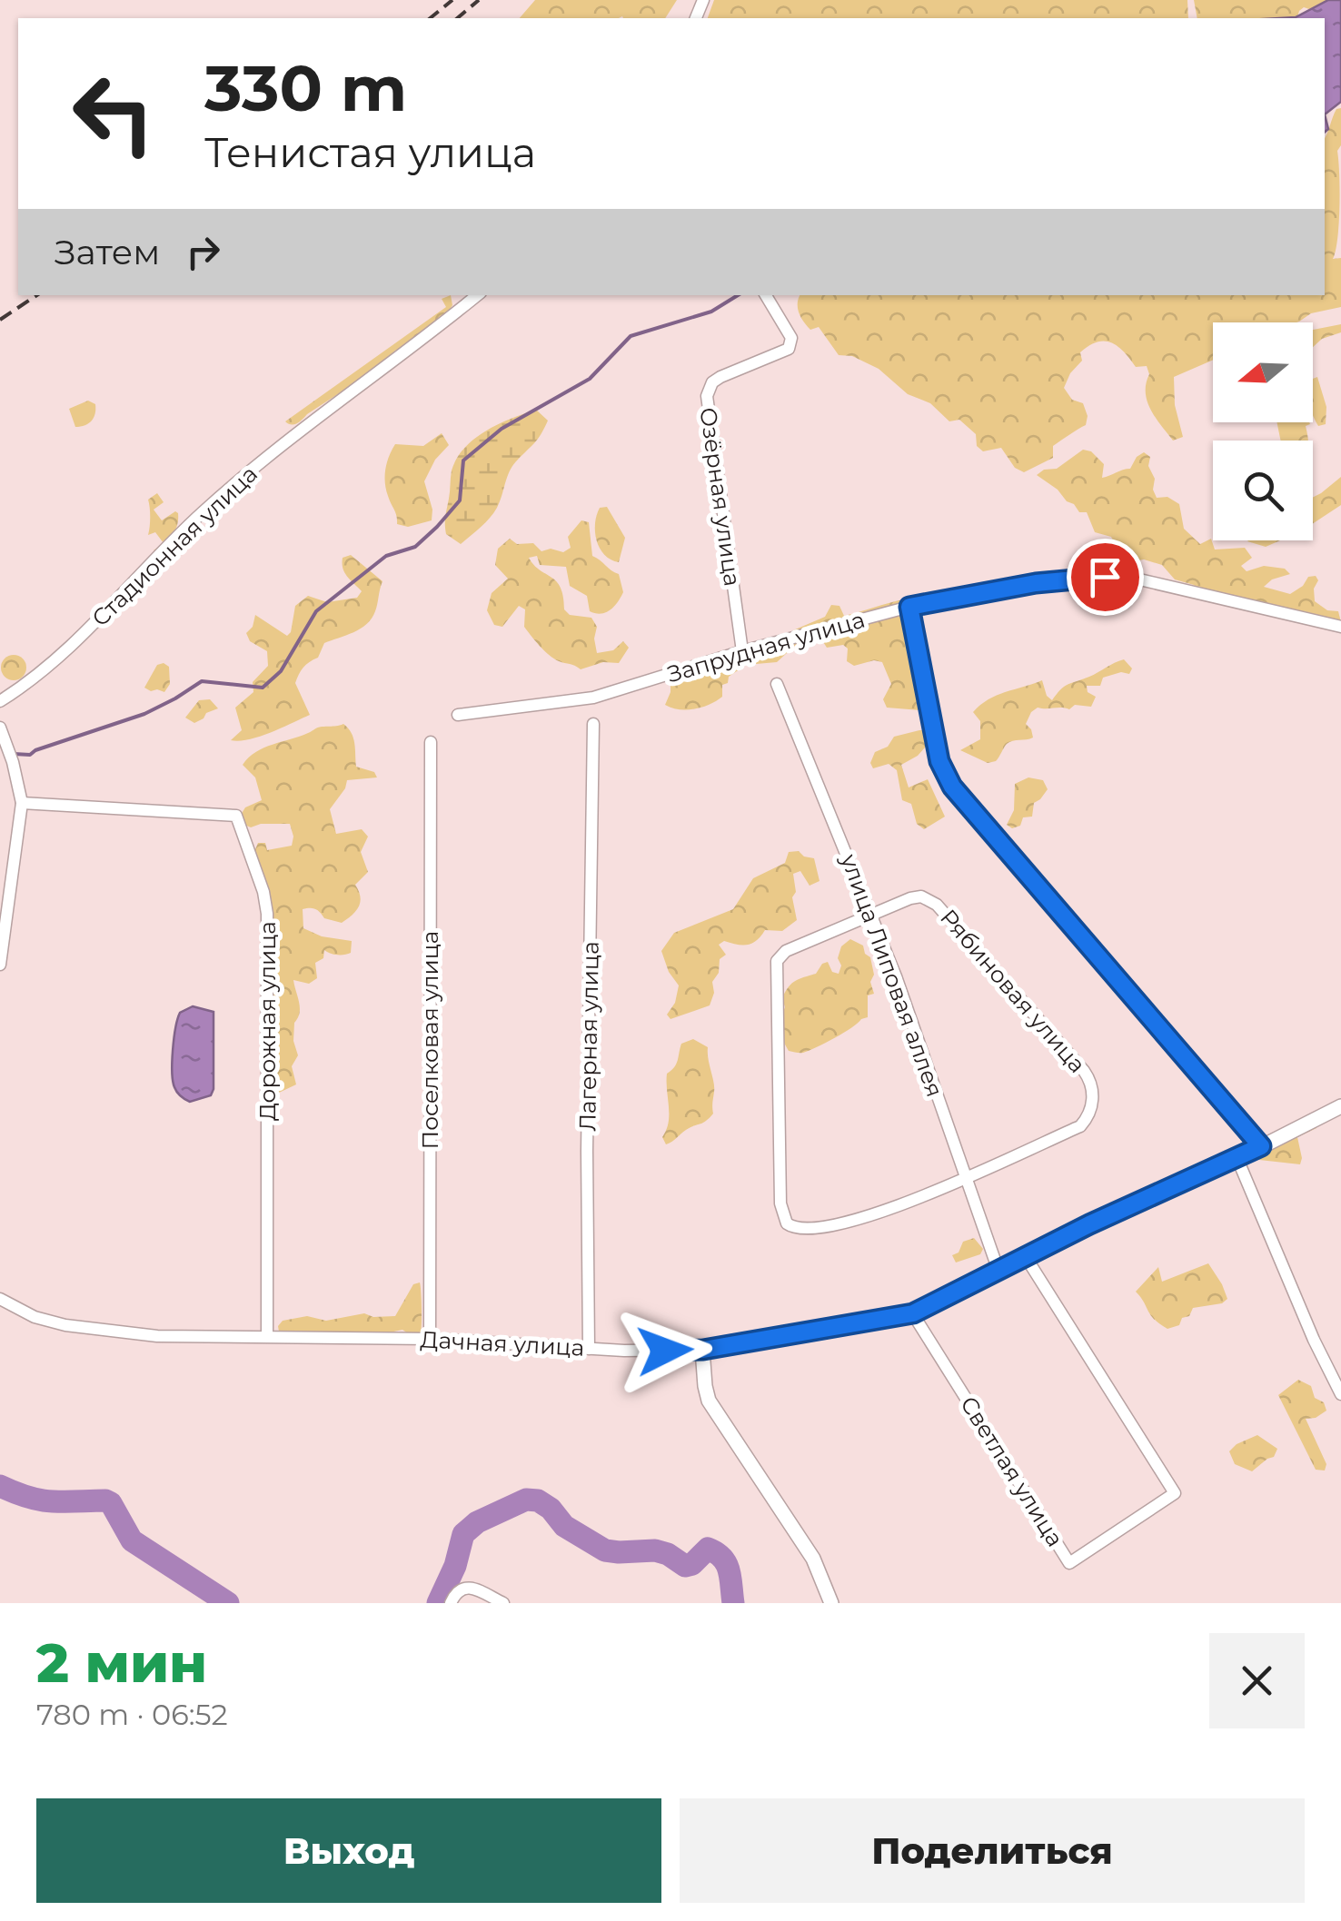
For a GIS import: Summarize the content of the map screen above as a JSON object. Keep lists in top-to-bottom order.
{
  "streets": {
    "street": [
      "Озёрная улица",
      "Стадионная улица",
      "Запрудная улица",
      "улица Липовая аллея",
      "Рябиновая улица",
      "Дорожная улица",
      "Лагерная улица",
      "Поселковая улица",
      "Дачная улица",
      "Светлая улица"
    ]
  },
  "crossings": [
    ["Озёрная улица", "Запрудная улица"],
    ["улица Липовая аллея", "Рябиновая улица"],
    ["улица Липовая аллея", "Дачная улица"],
    ["Дорожная улица", "Дачная улица"],
    ["Лагерная улица", "Дачная улица"],
    ["Поселковая улица", "Дачная улица"],
    ["Дачная улица", "Светлая улица"]
  ],
  "north": "left",
  "page": {
    "turn": ["330 m", "Тенистая улица"],
    "then": "Затем",
    "heading": ["2 мин", "780 m · 06:52"],
    "buttons": ["Выход", "Поделиться"]
  }
}
